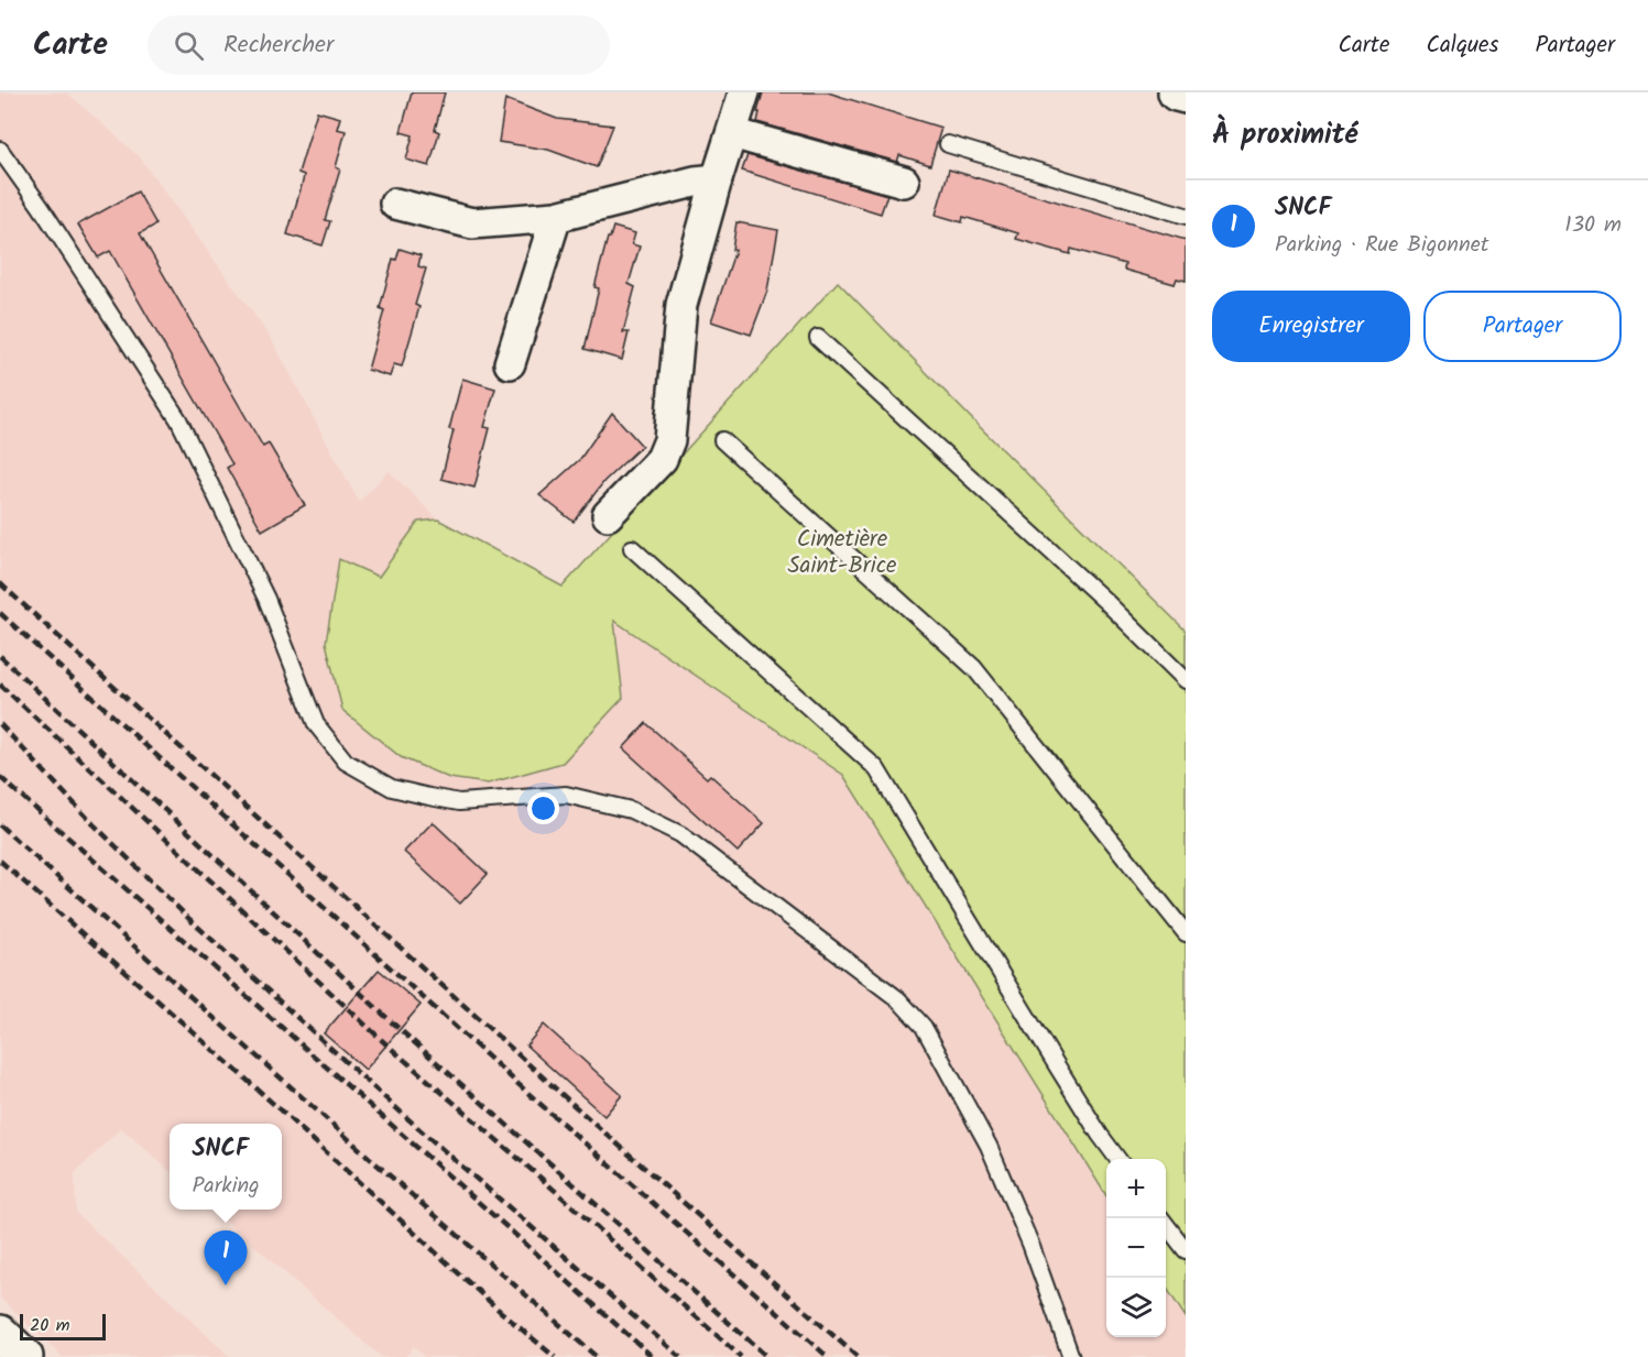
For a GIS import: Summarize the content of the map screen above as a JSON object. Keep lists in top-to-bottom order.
{
  "parks": ["Cimetière Saint-Brice"],
  "scale_bar": "20 m",
  "page": {
    "header": "Carte",
    "search": "Rechercher",
    "nav": ["Carte", "Calques", "Partager"],
    "heading": "À proximité",
    "list": [
      {
        "mark": "1",
        "name": "SNCF",
        "note": "Parking · Rue Bigonnet",
        "value": "130 m"
      }
    ],
    "buttons": ["Enregistrer", "Partager"],
    "popup": ["SNCF", "Parking"],
    "map_buttons": ["+", "−"],
    "pins": "1",
    "scale": "20 m"
  }
}
